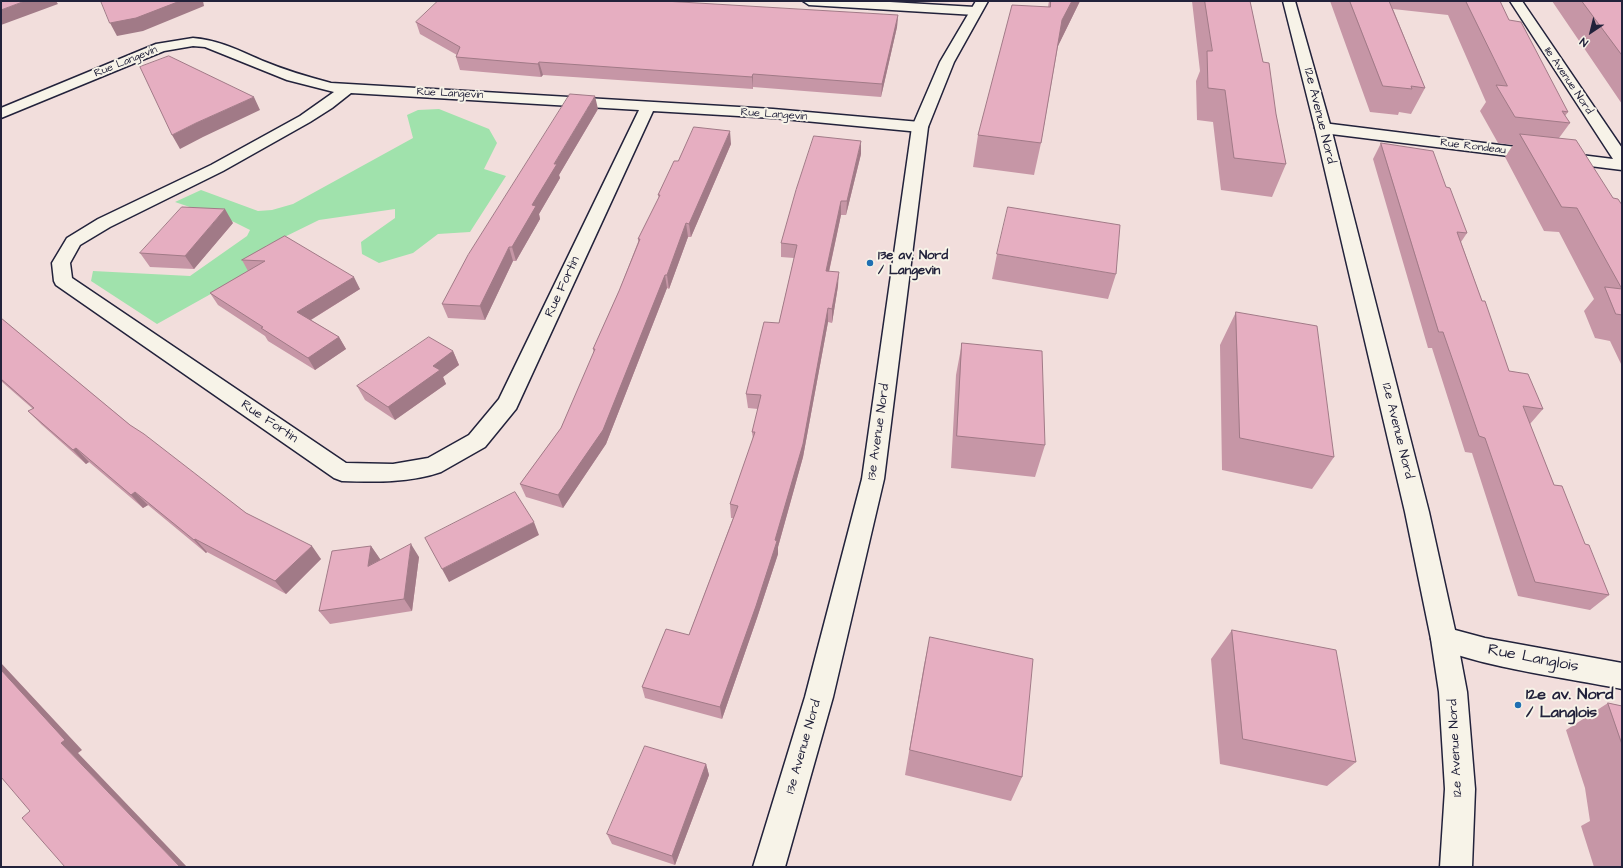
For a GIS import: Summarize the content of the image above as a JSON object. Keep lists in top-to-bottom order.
{
  "streets": {
    "street": [
      "Rue Langevin",
      "11e Avenue Nord",
      "12e Avenue Nord",
      "Rue Rondeau",
      "Rue Fortin",
      "13e Avenue Nord",
      "Rue Langlois"
    ]
  },
  "crossings": [
    ["Rue Langevin", "Rue Fortin"],
    ["Rue Langevin", "13e Avenue Nord"],
    ["12e Avenue Nord", "Rue Rondeau"],
    ["12e Avenue Nord", "Rue Langlois"]
  ],
  "places": ["13e av. Nord / Langevin", "12e av. Nord / Langlois"],
  "north": "bottom left"
}
